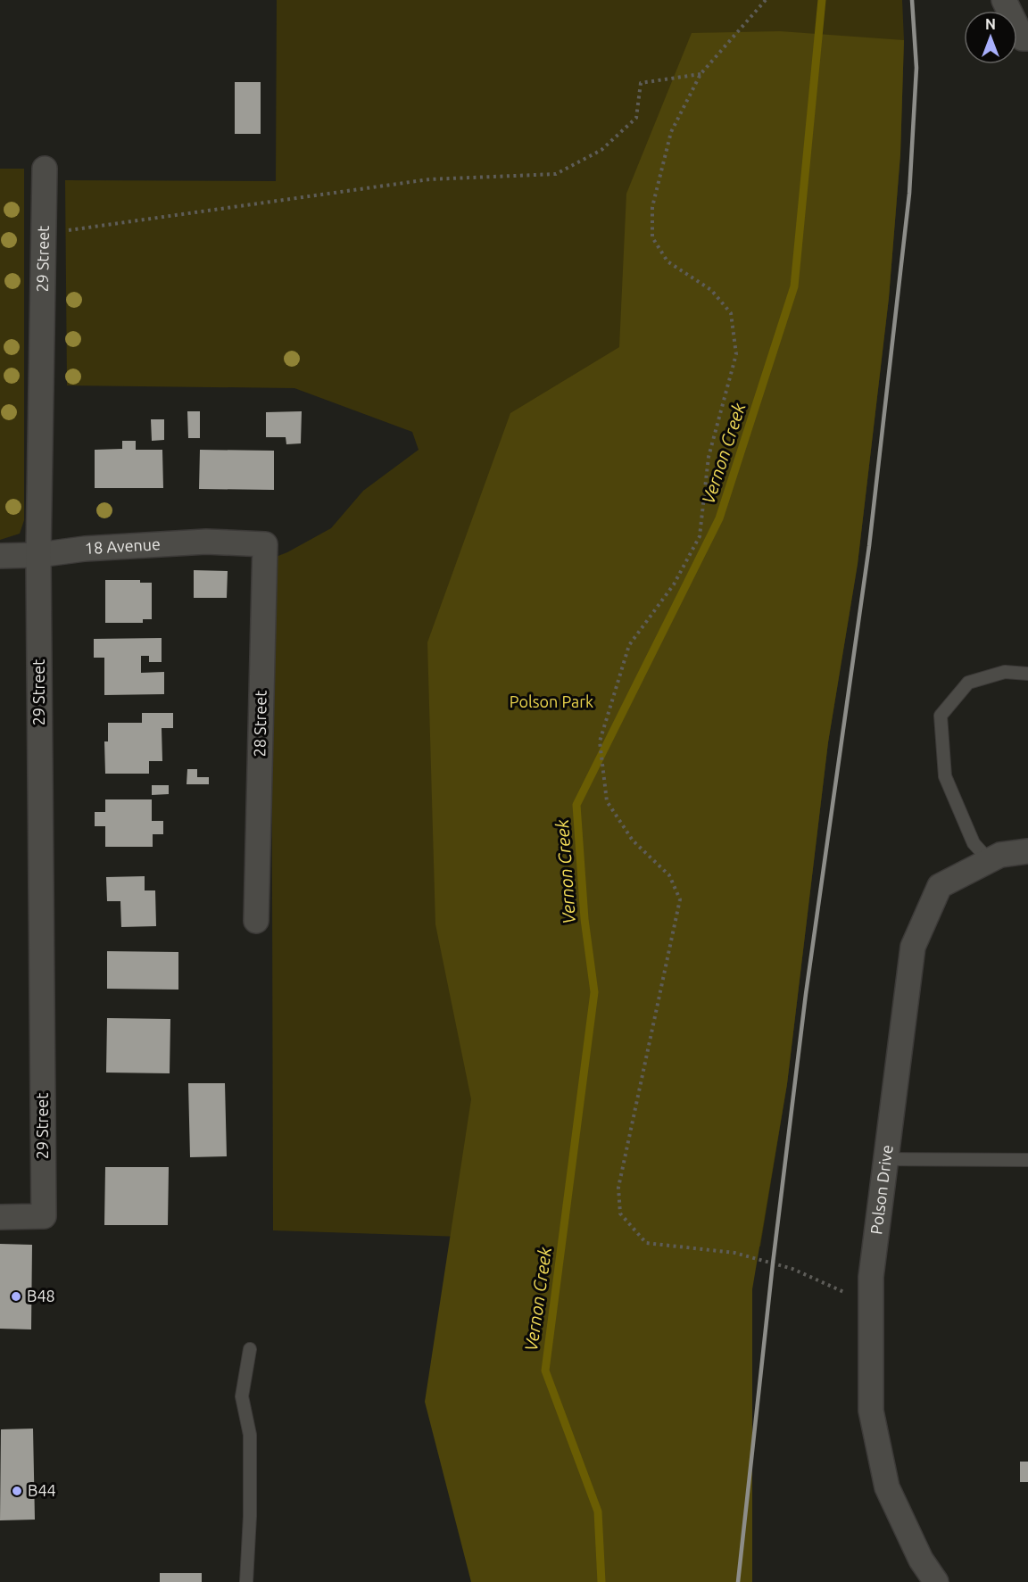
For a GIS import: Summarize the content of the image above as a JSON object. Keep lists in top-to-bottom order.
{
  "streets": {
    "street": [
      "29 Street",
      "18 Avenue",
      "28 Street",
      "Polson Drive"
    ]
  },
  "crossings": [
    ["29 Street", "18 Avenue"],
    ["18 Avenue", "28 Street"]
  ],
  "water": ["Vernon Creek"],
  "parks": ["Polson Park"],
  "places": ["B48", "B44"],
  "north": "top"
}
